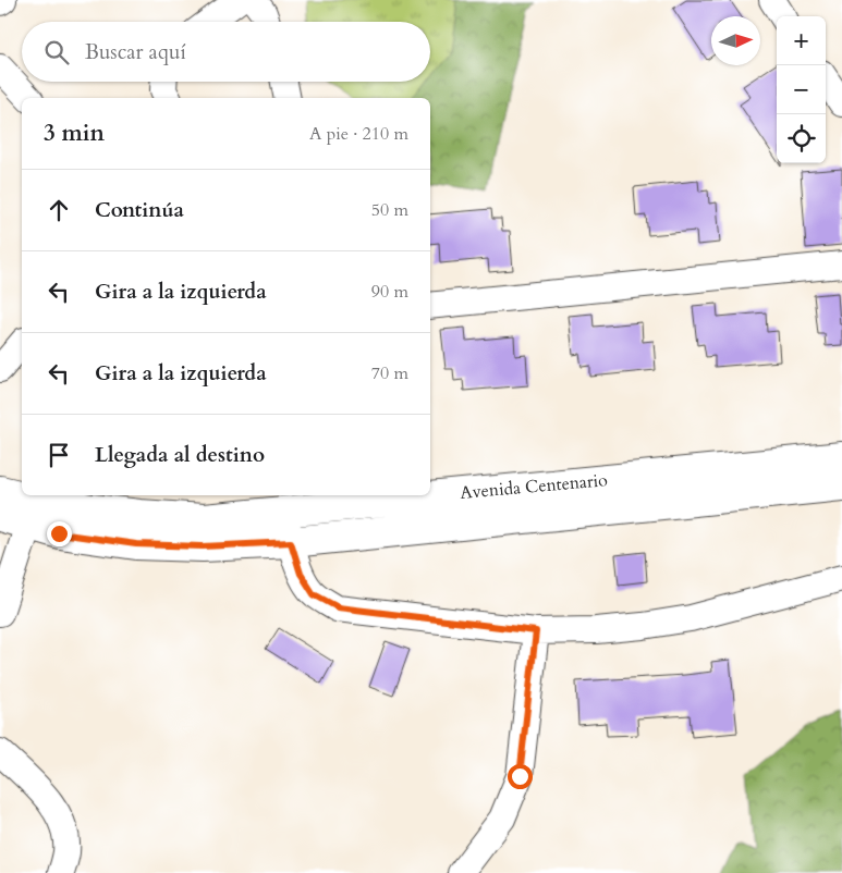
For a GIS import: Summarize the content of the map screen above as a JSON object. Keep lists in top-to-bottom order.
{
  "streets": {
    "main road": ["Avenida Centenario"]
  },
  "north": "right",
  "page": {
    "map_buttons": ["+", "−"],
    "search": "Buscar aquí",
    "heading": ["3 min", "A pie · 210 m"],
    "list": [
      ["Continúa", "50 m"],
      ["Gira a la izquierda", "90 m"],
      ["Gira a la izquierda", "70 m"],
      "Llegada al destino"
    ]
  }
}
